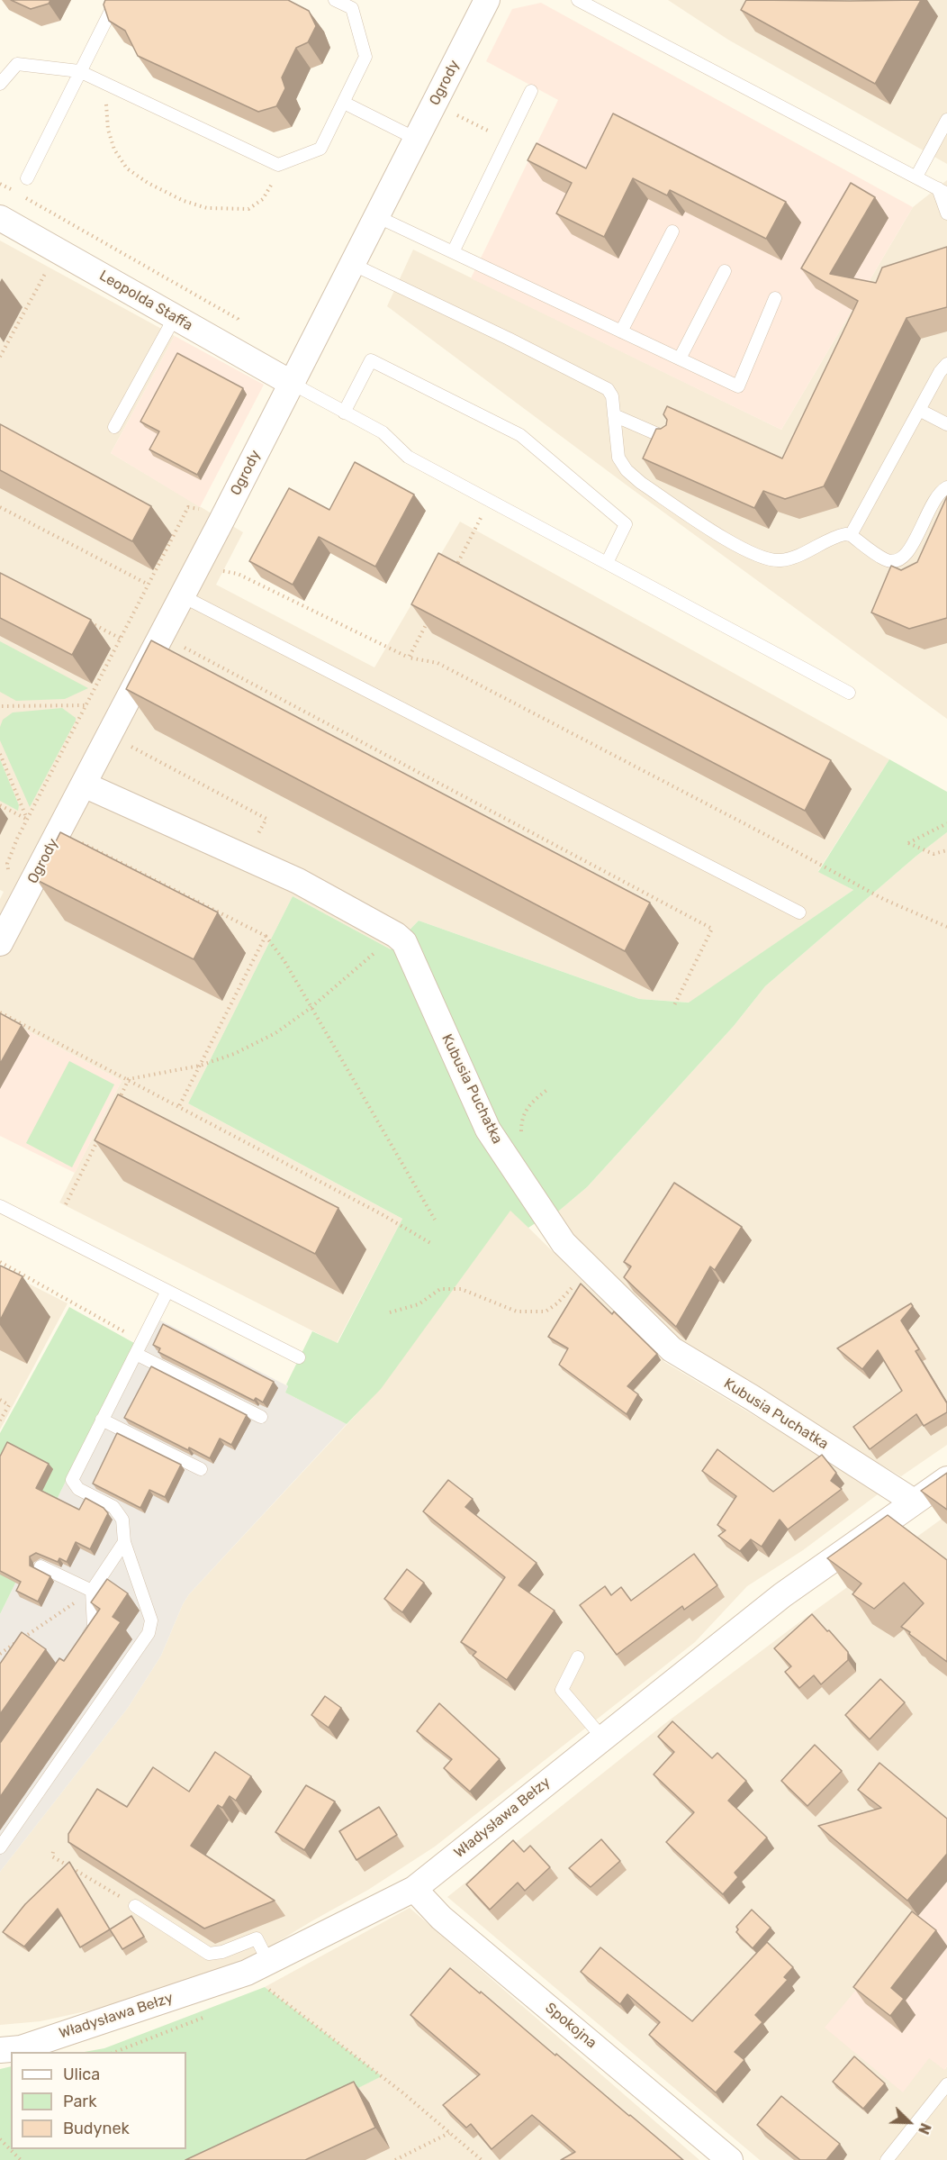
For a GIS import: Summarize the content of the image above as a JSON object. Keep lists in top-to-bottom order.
{
  "streets": {
    "street": [
      "Ogrody",
      "Leopolda Staffa",
      "Kubusia Puchatka",
      "Władysława Bełzy",
      "Spokojna"
    ]
  },
  "crossings": [
    ["Ogrody", "Leopolda Staffa"],
    ["Ogrody", "Kubusia Puchatka"],
    ["Kubusia Puchatka", "Władysława Bełzy"],
    ["Władysława Bełzy", "Spokojna"]
  ],
  "legend": ["Ulica", "Park", "Budynek"],
  "north": "bottom right"
}
